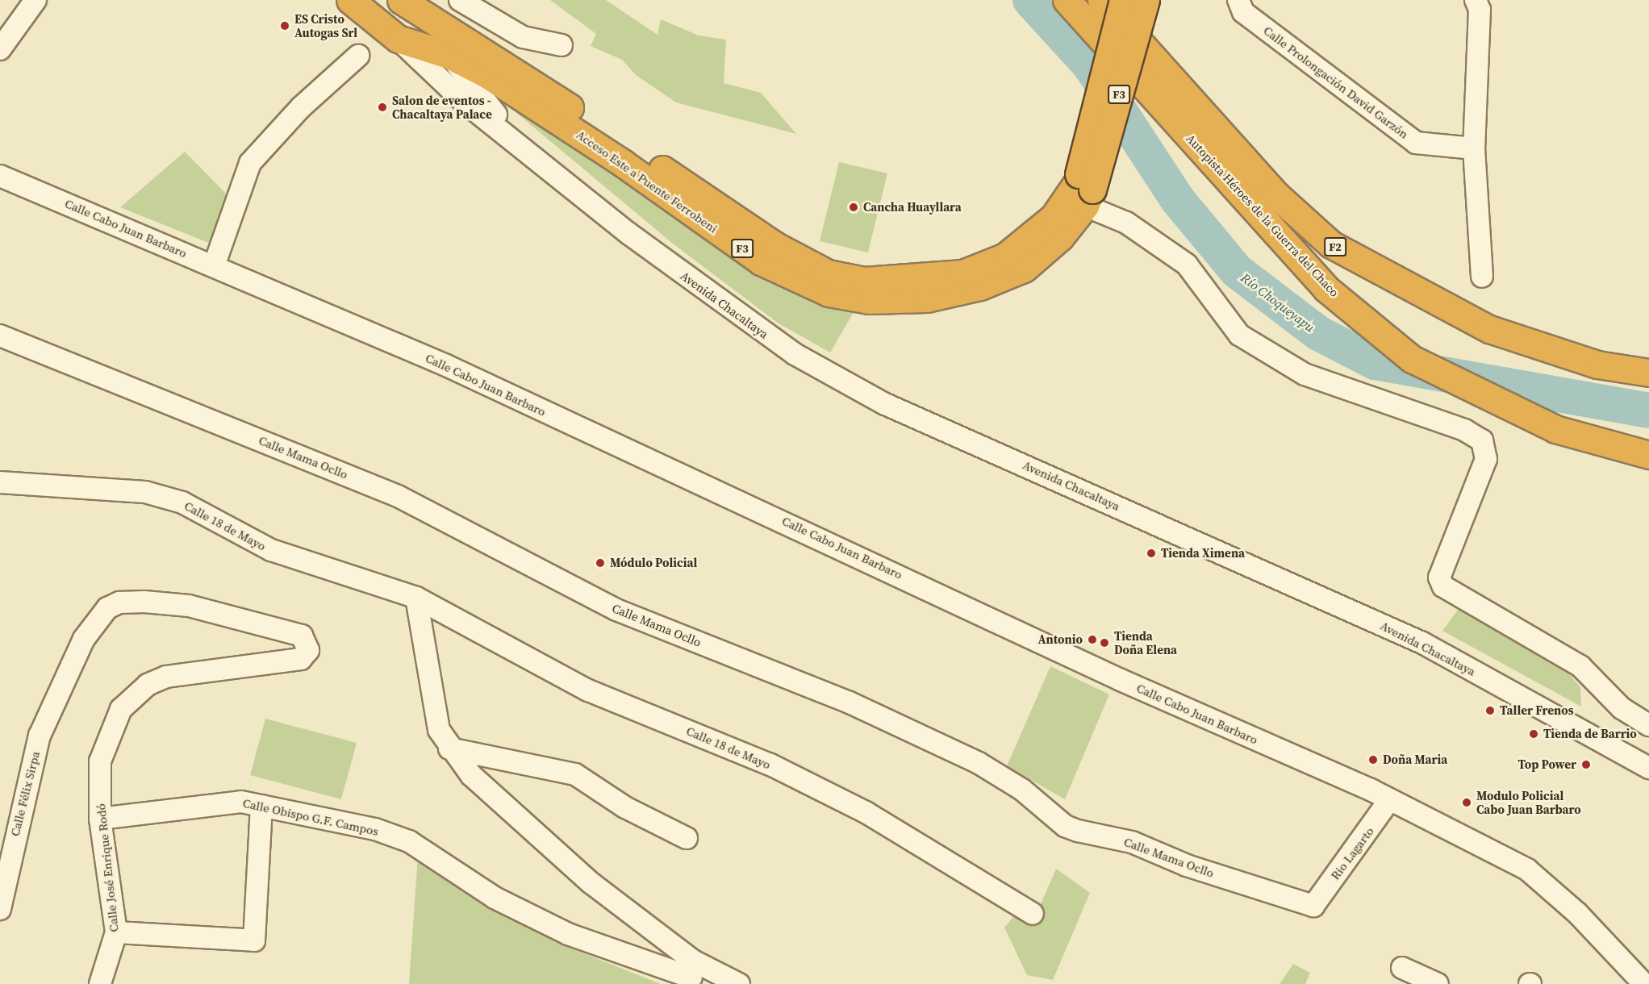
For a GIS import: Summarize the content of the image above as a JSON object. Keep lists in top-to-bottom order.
{
  "streets": {
    "highway": [
      "F3",
      "Acceso Este a Puente Ferrobeni",
      "Autopista Héroes de la Guerra del Chaco",
      "F2"
    ],
    "street": [
      "Calle Prolongación David Garzón",
      "Calle Cabo Juan Barbaro",
      "Avenida Chacaltaya",
      "Calle Mama Ocllo",
      "Calle 18 de Mayo",
      "Calle Félix Sirpa",
      "Calle Obispo G.F. Campos",
      "Rio Lagarto",
      "Calle José Enrique Rodó"
    ]
  },
  "crossings": [
    ["F3", "Acceso Este a Puente Ferrobeni"],
    ["F3", "Avenida Chacaltaya"],
    ["Acceso Este a Puente Ferrobeni", "Avenida Chacaltaya"],
    ["Calle Cabo Juan Barbaro", "Rio Lagarto"],
    ["Calle Mama Ocllo", "Rio Lagarto"],
    ["Calle Félix Sirpa", "Calle José Enrique Rodó"],
    ["Calle Obispo G.F. Campos", "Calle José Enrique Rodó"]
  ],
  "water": ["Río Choqueyapu"],
  "places": [
    "ES Cristo Autogas Srl",
    "Salon de eventos - Chacaltaya Palace",
    "Cancha Huayllara",
    "Tienda Ximena",
    "Módulo Policial",
    "Antonio",
    "Tienda Doña Elena",
    "Taller Frenos",
    "Tienda de Barrio",
    "Doña Maria",
    "Top Power",
    "Modulo Policial Cabo Juan Barbaro"
  ]
}
